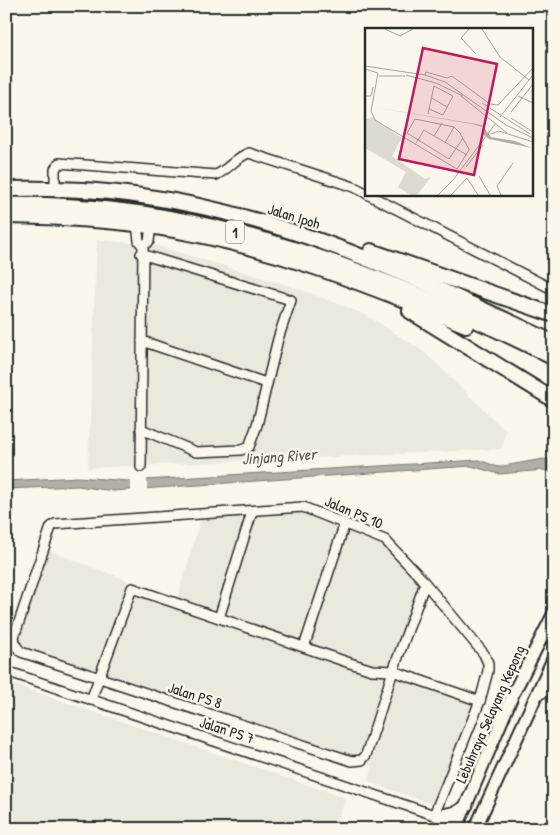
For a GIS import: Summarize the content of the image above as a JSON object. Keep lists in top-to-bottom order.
{
  "streets": {
    "highway": ["Jalan Ipoh", "1"],
    "main road": ["Lebuhraya Selayang Kepong"],
    "street": ["Jalan PS 10", "Jalan PS 8", "Jalan PS 7"]
  },
  "crossings": [
    ["Jalan PS 10", "Jalan PS 8"],
    ["Jalan PS 10", "Jalan PS 7"],
    ["Lebuhraya Selayang Kepong", "Jalan PS 7"]
  ],
  "water": ["Jinjang River"]
}
